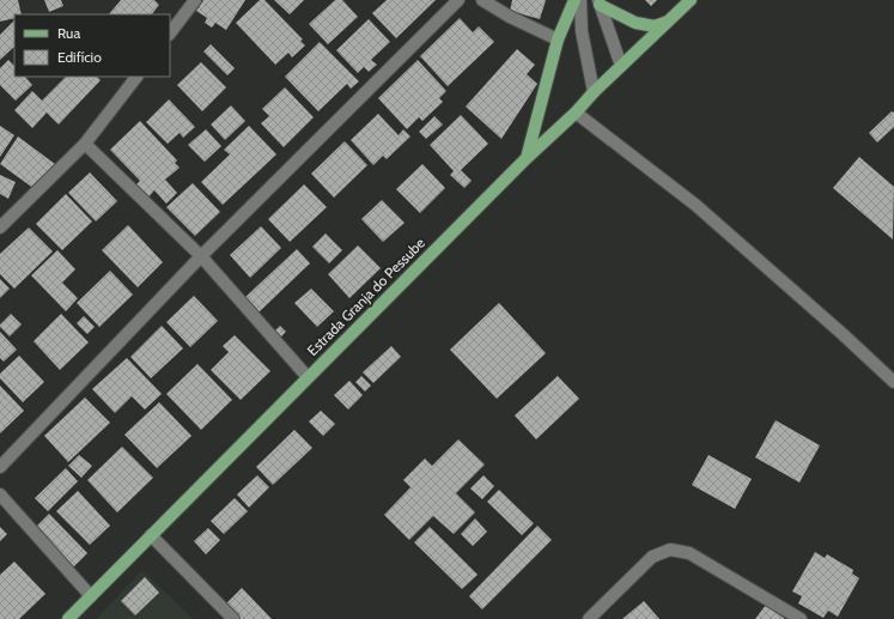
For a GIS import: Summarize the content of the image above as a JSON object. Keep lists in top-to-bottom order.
{
  "streets": {
    "main road": ["Estrada Granja do Pessube"]
  },
  "legend": ["Rua", "Edifício"]
}
